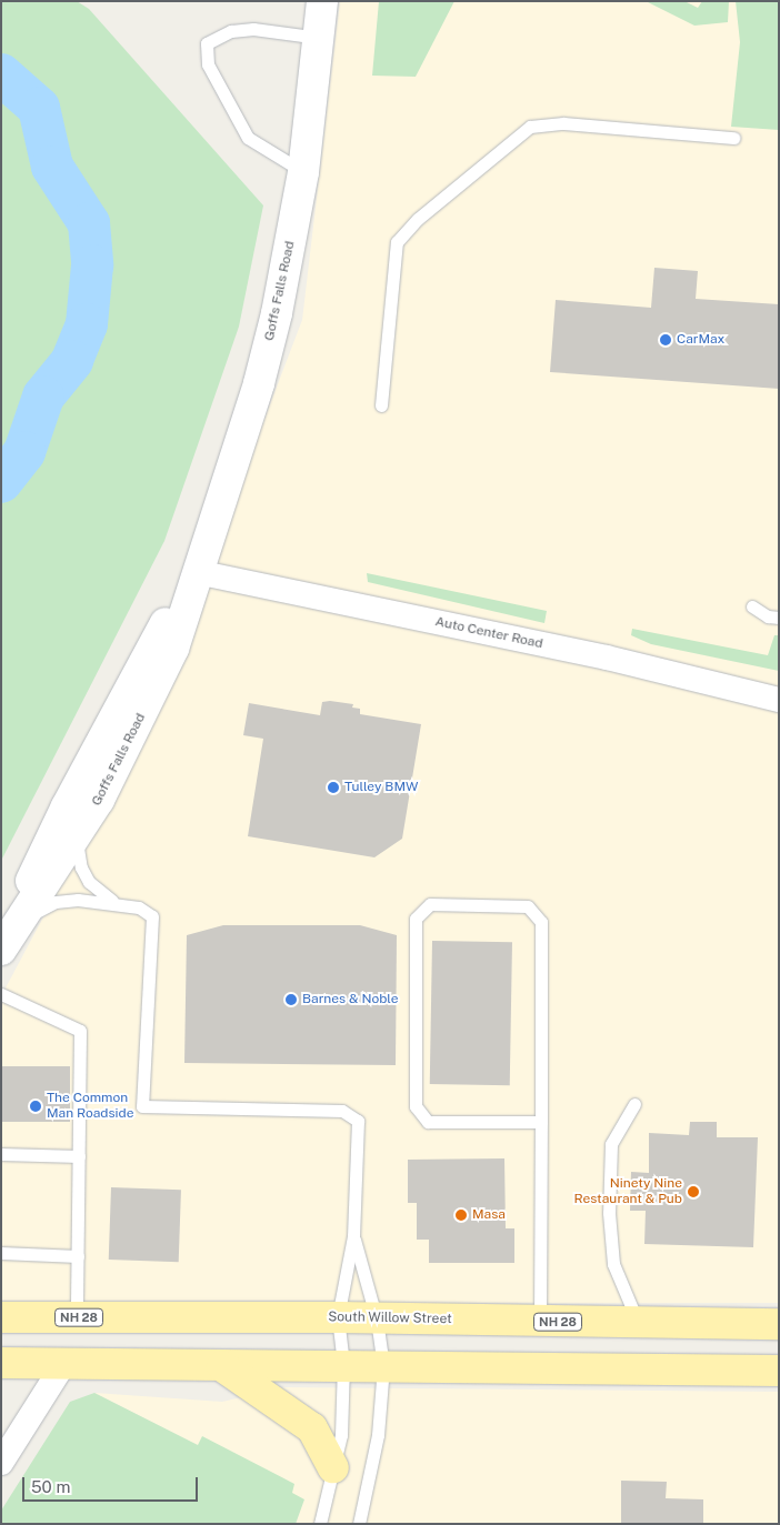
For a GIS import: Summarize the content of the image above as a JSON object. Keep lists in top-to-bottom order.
{
  "streets": {
    "main road": ["NH 28", "South Willow Street"],
    "street": ["Goffs Falls Road", "Auto Center Road"]
  },
  "crossings": [
    ["Goffs Falls Road", "Auto Center Road"]
  ],
  "places": [
    "CarMax",
    "Tulley BMW",
    "Barnes & Noble",
    "The Common Man Roadside",
    "Ninety Nine Restaurant & Pub",
    "Masa"
  ],
  "scale_bar": "50 m"
}
